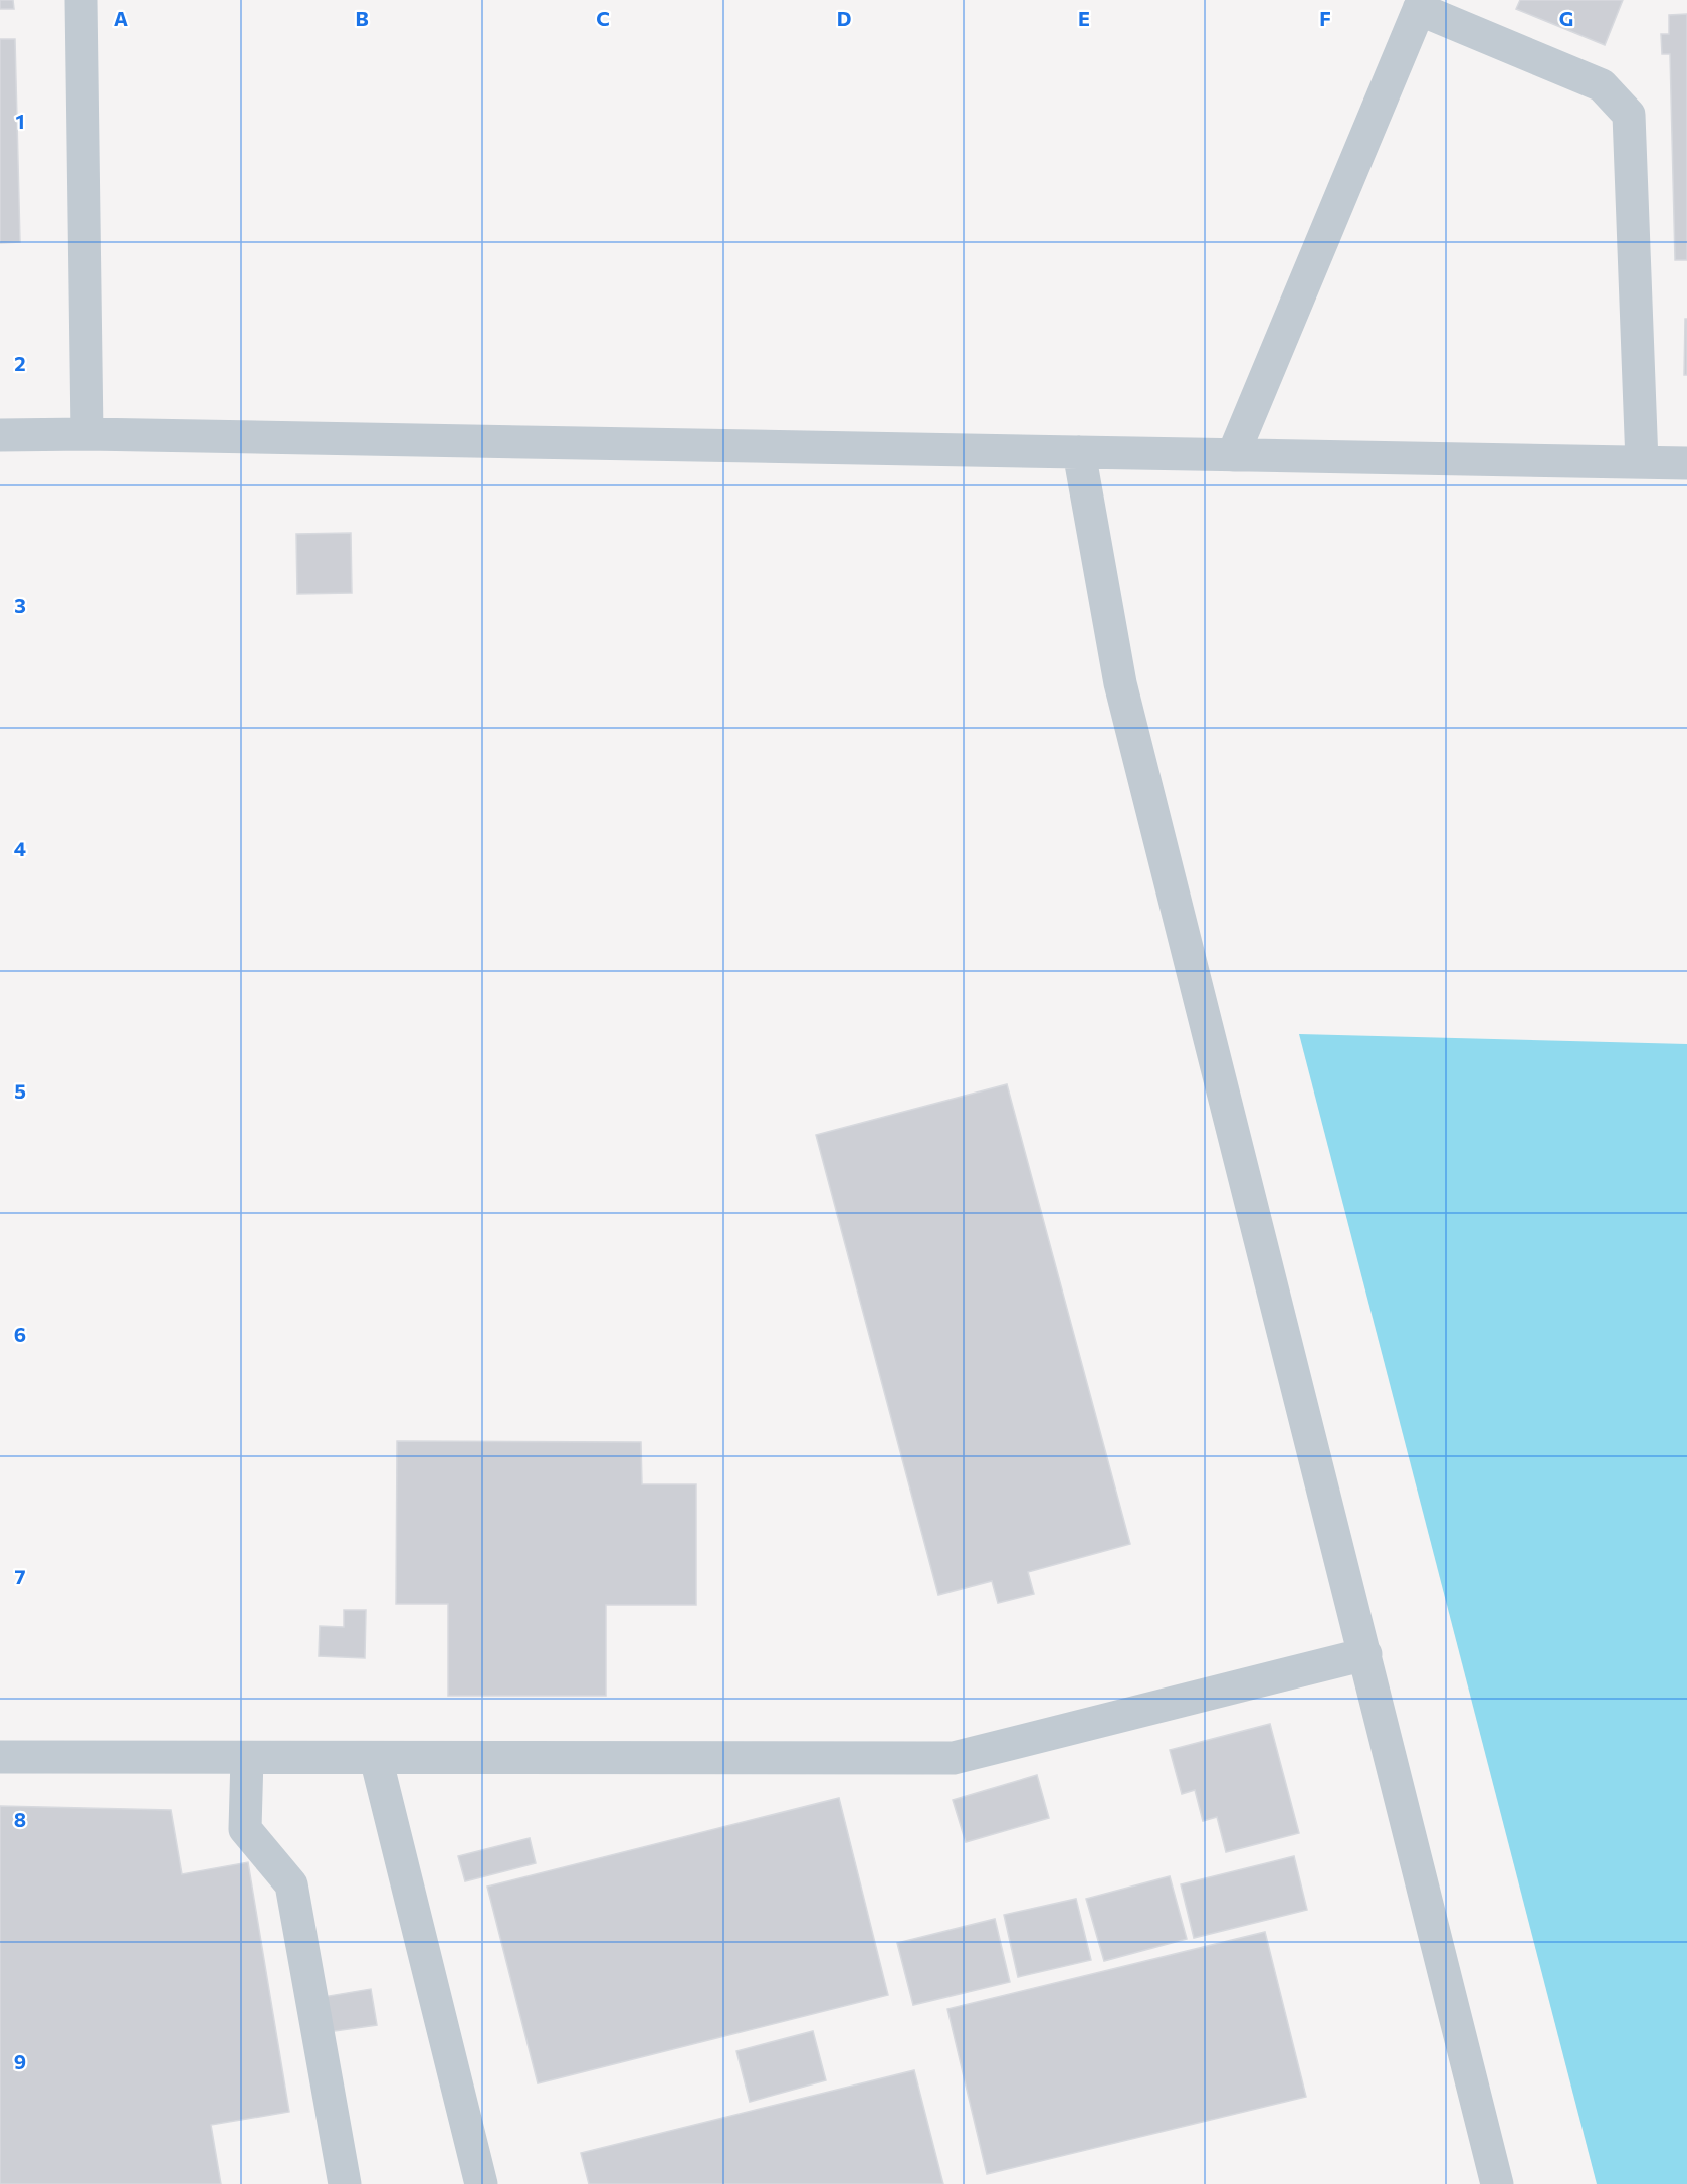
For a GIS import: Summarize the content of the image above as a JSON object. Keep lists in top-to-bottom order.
{
  "grid": {
    "columns": [
      "A",
      "B",
      "C",
      "D",
      "E",
      "F",
      "G"
    ],
    "rows": [
      "1",
      "2",
      "3",
      "4",
      "5",
      "6",
      "7",
      "8",
      "9"
    ]
  }
}
